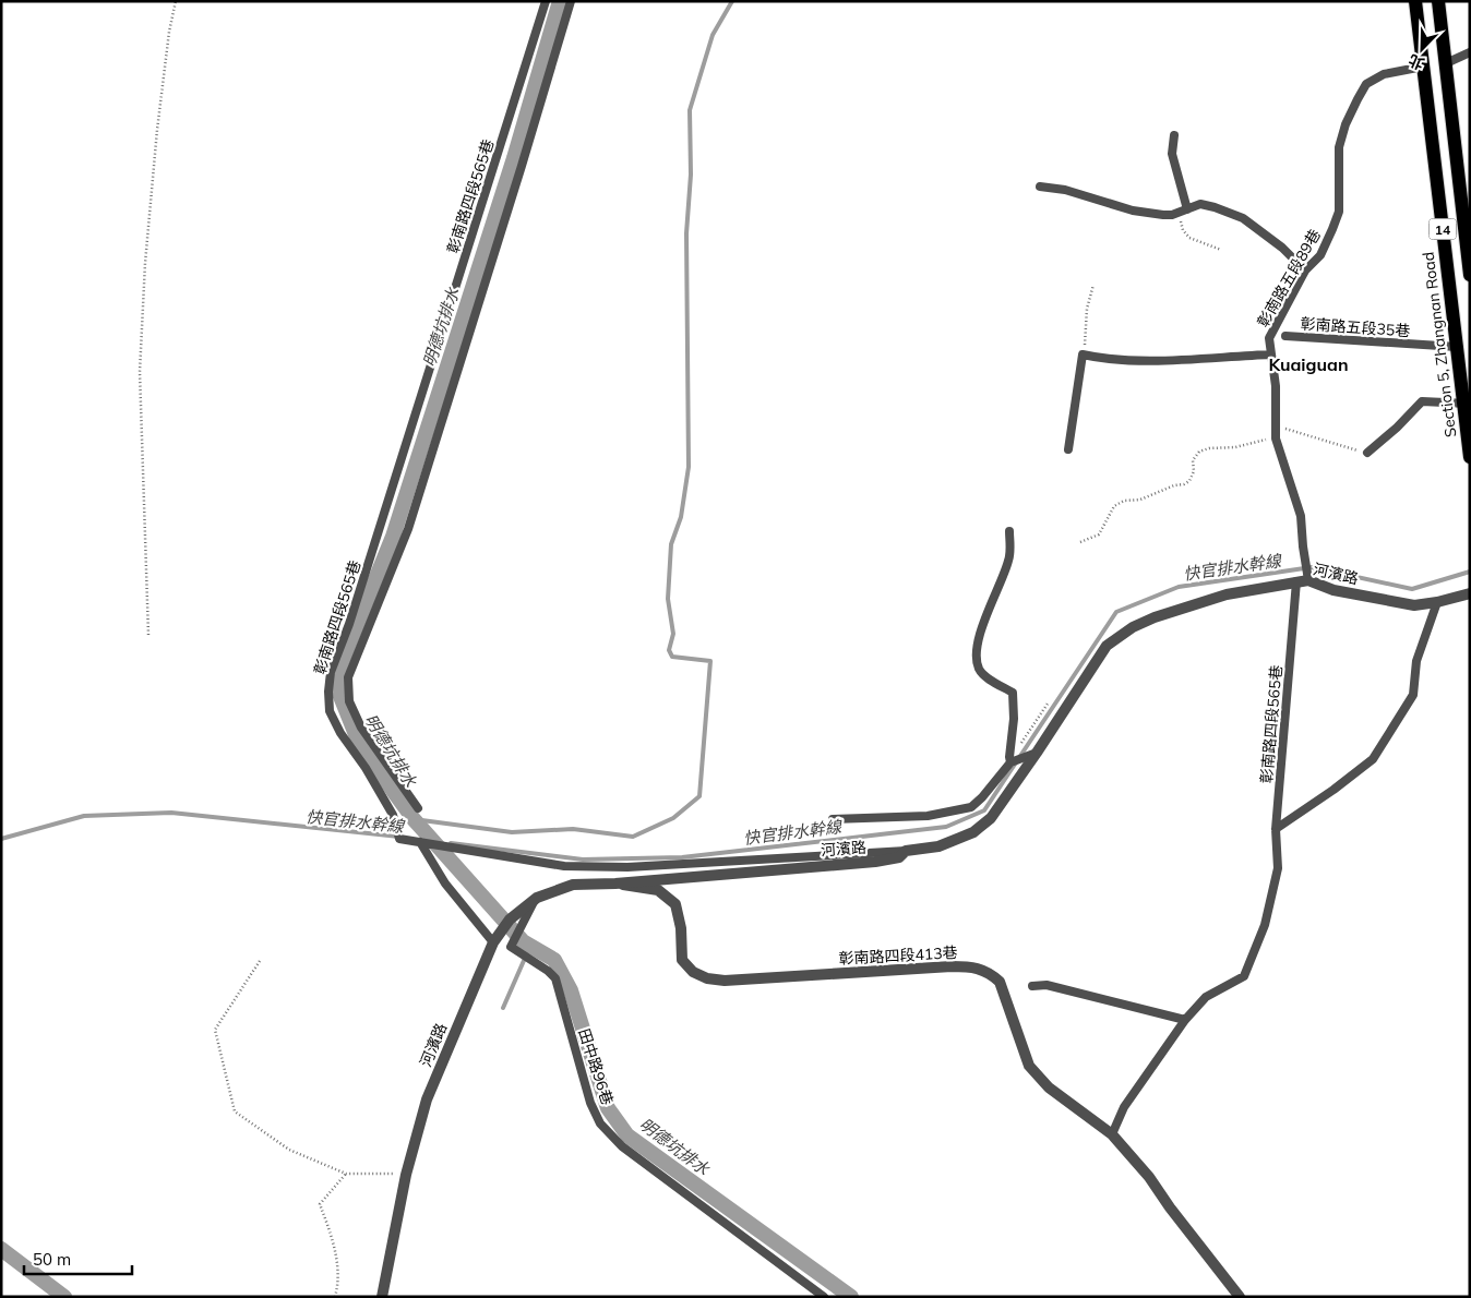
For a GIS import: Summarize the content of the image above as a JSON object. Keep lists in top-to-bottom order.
{
  "streets": {
    "main road": ["14", "Section 5, Zhangnan Road"],
    "street": ["河濱路", "彰南路四段413巷"],
    "lane": [
      "彰南路四段565巷",
      "彰南路五段89巷",
      "彰南路五段35巷",
      "田中路96巷"
    ]
  },
  "crossings": [
    ["彰南路四段565巷", "河濱路"],
    ["彰南路四段565巷", "彰南路四段413巷"],
    ["彰南路五段89巷", "Section 5, Zhangnan Road"],
    ["彰南路五段89巷", "河濱路"],
    ["彰南路五段35巷", "Section 5, Zhangnan Road"],
    ["河濱路", "彰南路四段413巷"],
    ["河濱路", "田中路96巷"]
  ],
  "districts": ["Kuaiguan"],
  "water": ["明德坑排水", "快官排水幹線"],
  "scale_bar": "50 m",
  "north": "bottom left"
}
